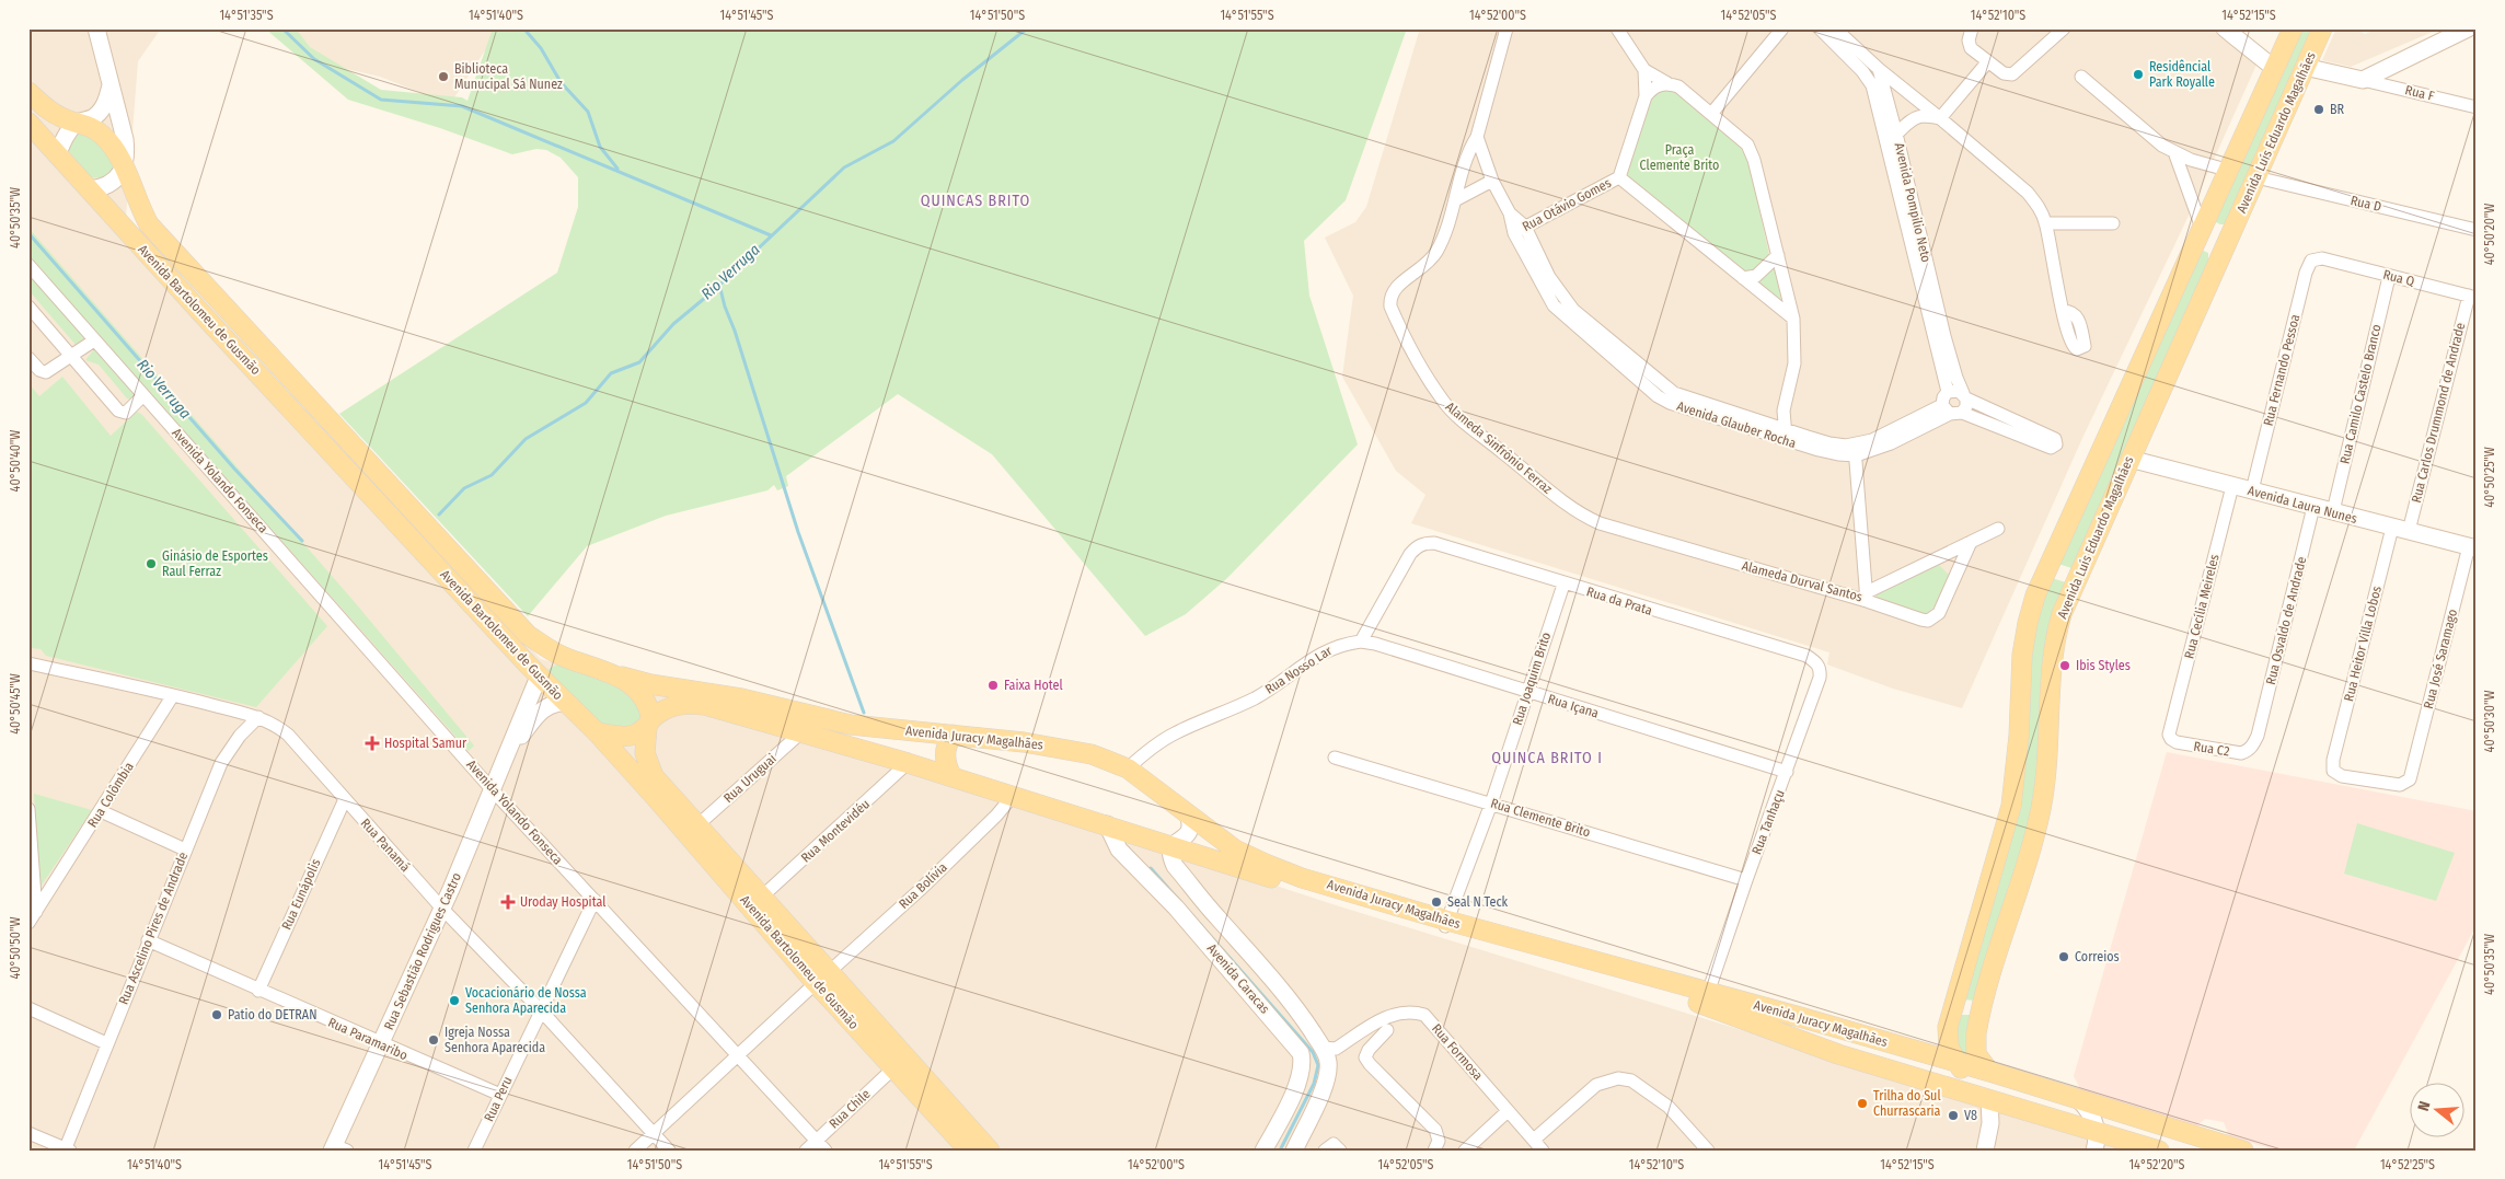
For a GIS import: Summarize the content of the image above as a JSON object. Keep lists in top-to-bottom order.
{
  "streets": {
    "main road": ["Avenida Luís Eduardo Magalhães", "Avenida Bartolomeu de Gusmão", "Avenida Juracy Magalhães"],
    "street": [
      "Rua F",
      "Avenida Pompilio Neto",
      "Rua D",
      "Rua Otávio Gomes",
      "Rua Q",
      "Rua Fernando Pessoa",
      "Rua Camilo Castelo Branco",
      "Rua Carlos Drummond de Andrade",
      "Avenida Glauber Rocha",
      "Alameda Sinfrônio Ferraz",
      "Avenida Yolando Fonseca",
      "Avenida Laura Nunes",
      "Alameda Durval Santos",
      "Rua da Prata",
      "Rua Cecília Meireles",
      "Rua Osvaldo de Andrade",
      "Rua Heitor Villa Lobos",
      "Rua José Saramago",
      "Rua Nosso Lar",
      "Rua Joaquim Brito",
      "Rua Içana",
      "Rua C2",
      "Rua Uruguai",
      "Rua Colômbia",
      "Rua Clemente Brito",
      "Rua Tanhaçu",
      "Rua Montevidéu",
      "Rua Panamá",
      "Rua Bolívia",
      "Rua Eunápolis",
      "Rua Ascelino Pires de Andrade",
      "Rua Sebastião Rodrigues Castro",
      "Avenida Caracas",
      "Rua Paramaribo",
      "Rua Formosa",
      "Rua Peru",
      "Rua Chile"
    ]
  },
  "crossings": [
    ["Avenida Luís Eduardo Magalhães", "Rua D"],
    ["Avenida Luís Eduardo Magalhães", "Avenida Laura Nunes"],
    ["Avenida Luís Eduardo Magalhães", "Avenida Juracy Magalhães"],
    ["Avenida Pompilio Neto", "Avenida Glauber Rocha"],
    ["Rua Otávio Gomes", "Avenida Glauber Rocha"],
    ["Rua Q", "Rua Fernando Pessoa"],
    ["Rua Q", "Rua Camilo Castelo Branco"],
    ["Rua Q", "Rua Carlos Drummond de Andrade"],
    ["Avenida Bartolomeu de Gusmão", "Avenida Juracy Magalhães"],
    ["Avenida Bartolomeu de Gusmão", "Rua Uruguai"],
    ["Avenida Bartolomeu de Gusmão", "Rua Montevidéu"],
    ["Avenida Bartolomeu de Gusmão", "Rua Bolívia"],
    ["Avenida Bartolomeu de Gusmão", "Rua Sebastião Rodrigues Castro"],
    ["Avenida Bartolomeu de Gusmão", "Rua Chile"],
    ["Rua Fernando Pessoa", "Avenida Laura Nunes"],
    ["Rua Camilo Castelo Branco", "Avenida Laura Nunes"],
    ["Rua Carlos Drummond de Andrade", "Avenida Laura Nunes"],
    ["Avenida Glauber Rocha", "Alameda Durval Santos"],
    ["Alameda Sinfrônio Ferraz", "Alameda Durval Santos"],
    ["Avenida Yolando Fonseca", "Rua Bolívia"],
    ["Avenida Yolando Fonseca", "Rua Sebastião Rodrigues Castro"],
    ["Avenida Yolando Fonseca", "Rua Peru"],
    ["Avenida Yolando Fonseca", "Rua Chile"],
    ["Avenida Laura Nunes", "Rua Cecília Meireles"],
    ["Avenida Laura Nunes", "Rua Osvaldo de Andrade"],
    ["Avenida Laura Nunes", "Rua Heitor Villa Lobos"],
    ["Avenida Laura Nunes", "Rua José Saramago"],
    ["Rua da Prata", "Rua Nosso Lar"],
    ["Rua da Prata", "Rua Joaquim Brito"],
    ["Rua da Prata", "Rua Içana"],
    ["Rua da Prata", "Rua Tanhaçu"],
    ["Rua Cecília Meireles", "Rua C2"],
    ["Rua Osvaldo de Andrade", "Rua C2"],
    ["Rua Heitor Villa Lobos", "Rua José Saramago"],
    ["Rua Nosso Lar", "Rua Içana"],
    ["Rua Nosso Lar", "Avenida Juracy Magalhães"],
    ["Rua Joaquim Brito", "Rua Içana"],
    ["Rua Joaquim Brito", "Avenida Juracy Magalhães"],
    ["Rua Joaquim Brito", "Rua Clemente Brito"],
    ["Rua Içana", "Rua Tanhaçu"],
    ["Avenida Juracy Magalhães", "Rua Uruguai"],
    ["Avenida Juracy Magalhães", "Rua Tanhaçu"],
    ["Avenida Juracy Magalhães", "Rua Montevidéu"],
    ["Avenida Juracy Magalhães", "Rua Bolívia"],
    ["Avenida Juracy Magalhães", "Avenida Caracas"],
    ["Rua Colômbia", "Rua Panamá"],
    ["Rua Clemente Brito", "Rua Tanhaçu"],
    ["Rua Panamá", "Rua Bolívia"],
    ["Rua Panamá", "Rua Eunápolis"],
    ["Rua Panamá", "Rua Ascelino Pires de Andrade"],
    ["Rua Panamá", "Rua Sebastião Rodrigues Castro"],
    ["Rua Panamá", "Rua Peru"],
    ["Rua Eunápolis", "Rua Paramaribo"],
    ["Rua Ascelino Pires de Andrade", "Rua Paramaribo"],
    ["Rua Sebastião Rodrigues Castro", "Rua Paramaribo"],
    ["Avenida Caracas", "Rua Formosa"],
    ["Rua Paramaribo", "Rua Peru"]
  ],
  "districts": ["QUINCAS BRITO", "QUINCA BRITO I"],
  "water": ["Rio Verruga"],
  "parks": ["Praça Clemente Brito"],
  "places": {
    "other": [
      "Residêncial Park Royalle",
      "Biblioteca Munucipal Sá Nunez",
      "BR",
      "Ginásio de Esportes Raul Ferraz",
      "Ibis Styles",
      "Faixa Hotel",
      "Seal N Teck",
      "Correios",
      "Vocacionário de Nossa Senhora Aparecida",
      "Patio do DETRAN",
      "Igreja Nossa Senhora Aparecida",
      "Trilha do Sul Churrascaria",
      "V8"
    ],
    "health": ["Hospital Samur", "Uroday Hospital"]
  },
  "north": "left",
  "coordinates": [
    "14°51'35\"S",
    "14°51'40\"S",
    "14°51'45\"S",
    "14°51'50\"S",
    "14°51'55\"S",
    "14°52'00\"S",
    "14°52'05\"S",
    "14°52'10\"S",
    "14°52'15\"S",
    "40°50'35\"W",
    "40°50'20\"W",
    "40°50'40\"W",
    "40°50'25\"W",
    "40°50'45\"W",
    "40°50'30\"W",
    "40°50'50\"W",
    "14°52'20\"S",
    "14°52'25\"S"
  ]
}
